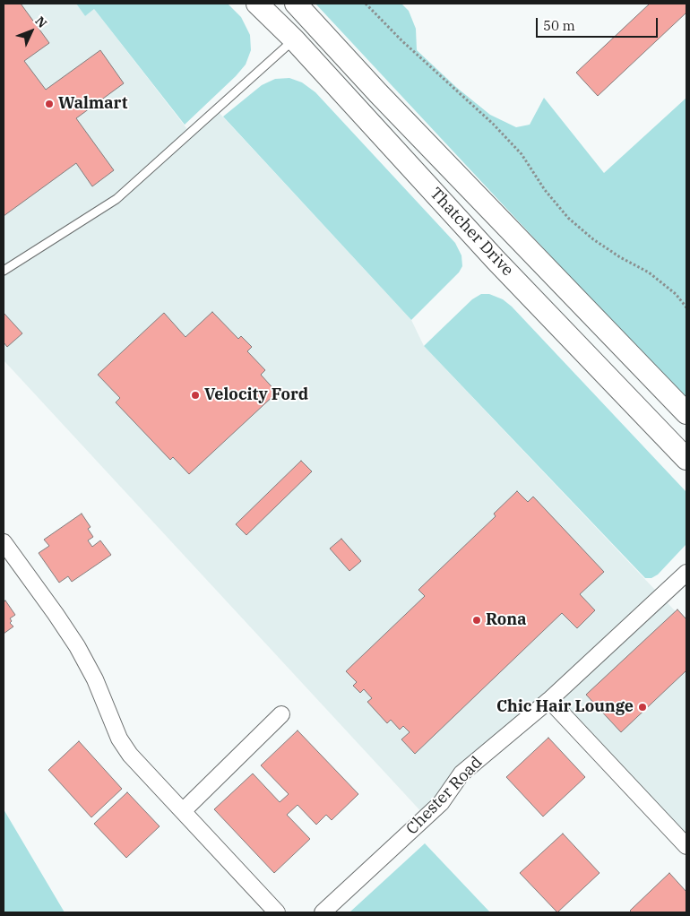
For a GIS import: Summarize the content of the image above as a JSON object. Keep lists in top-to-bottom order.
{
  "streets": {
    "main road": ["Thatcher Drive"],
    "street": ["Chester Road"]
  },
  "places": [
    "Walmart",
    "Velocity Ford",
    "Rona",
    "Chic Hair Lounge"
  ],
  "scale_bar": "50 m",
  "north": "top right"
}
